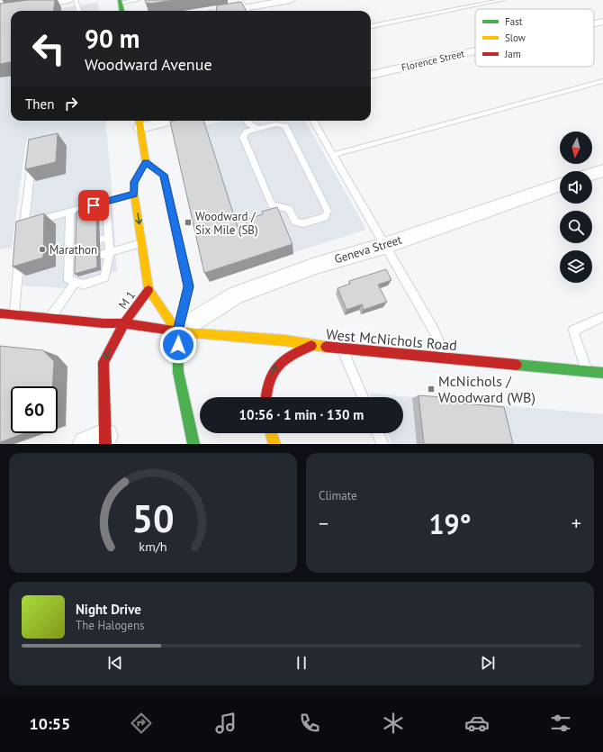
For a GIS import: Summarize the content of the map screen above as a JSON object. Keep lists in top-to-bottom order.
{
  "streets": {
    "main road": ["M 1", "West McNichols Road"],
    "street": ["Florence Street", "Geneva Street"]
  },
  "crossings": [
    ["Geneva Street", "M 1"],
    ["Geneva Street", "West McNichols Road"],
    ["M 1", "West McNichols Road"]
  ],
  "one_way": ["M 1"],
  "places": {
    "transit": ["Woodward / Six Mile (SB)", "McNichols / Woodward (WB)"],
    "other": ["Marathon"]
  },
  "legend": ["Fast", "Slow", "Jam"],
  "north": "bottom",
  "page": {
    "turn": ["90 m", "Woodward Avenue"],
    "then": "Then",
    "limit": "60",
    "trip": "10:56 · 1 min · 130 m",
    "tile": "Climate",
    "heat": ["−", "19°", "+"],
    "song": ["Night Drive", "The Halogens"],
    "tabs": "10:55",
    "gauge": ["50", "km/h"]
  }
}
